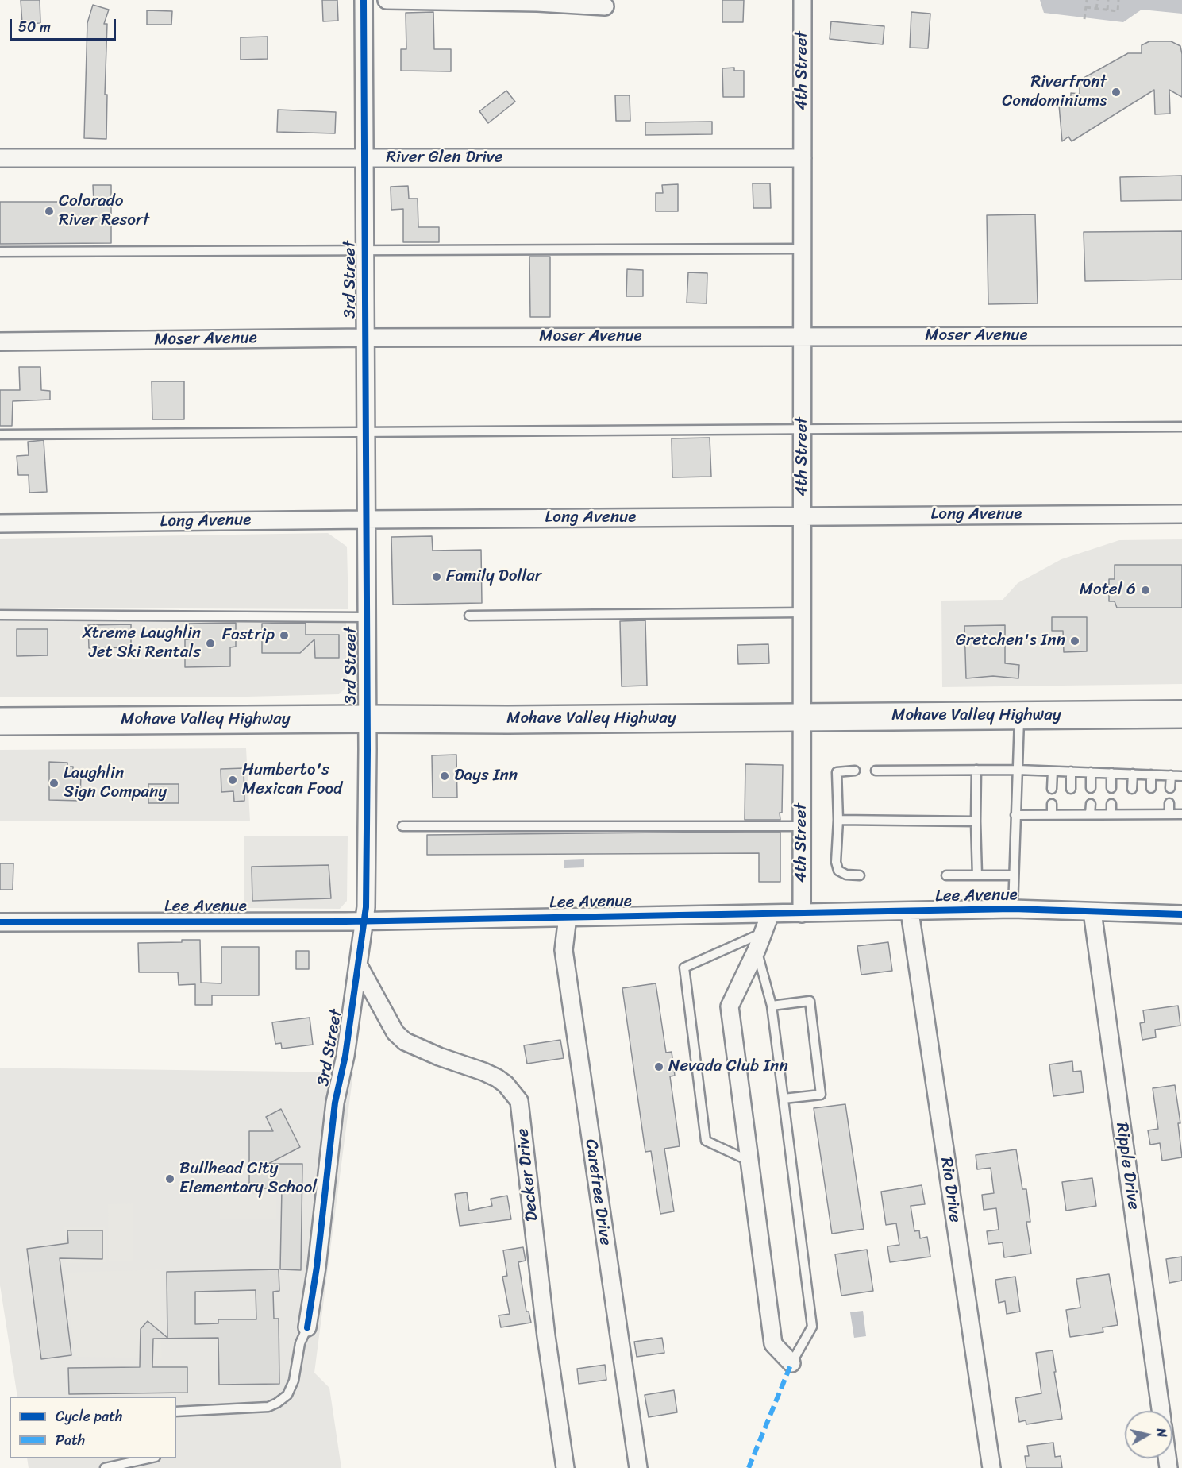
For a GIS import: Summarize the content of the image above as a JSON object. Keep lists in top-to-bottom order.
{
  "streets": {
    "highway": ["Mohave Valley Highway"],
    "street": [
      "4th Street",
      "River Glen Drive",
      "3rd Street",
      "Moser Avenue",
      "Long Avenue",
      "Lee Avenue",
      "Ripple Drive",
      "Decker Drive",
      "Rio Drive",
      "Carefree Drive"
    ]
  },
  "crossings": [
    ["4th Street", "River Glen Drive"],
    ["4th Street", "Moser Avenue"],
    ["4th Street", "Long Avenue"],
    ["4th Street", "Mohave Valley Highway"],
    ["4th Street", "Lee Avenue"],
    ["River Glen Drive", "3rd Street"],
    ["3rd Street", "Moser Avenue"],
    ["3rd Street", "Long Avenue"],
    ["3rd Street", "Mohave Valley Highway"],
    ["3rd Street", "Lee Avenue"],
    ["3rd Street", "Decker Drive"],
    ["Lee Avenue", "Ripple Drive"],
    ["Lee Avenue", "Rio Drive"],
    ["Lee Avenue", "Carefree Drive"]
  ],
  "places": [
    "Riverfront Condominiums",
    "Colorado River Resort",
    "Family Dollar",
    "Motel 6",
    "Fastrip",
    "Gretchen's Inn",
    "Xtreme Laughlin Jet Ski Rentals",
    "Days Inn",
    "Humberto's Mexican Food",
    "Laughlin Sign Company",
    "Nevada Club Inn",
    "Bullhead City Elementary School"
  ],
  "legend": ["Cycle path", "Path"],
  "scale_bar": "50 m",
  "north": "right"
}
